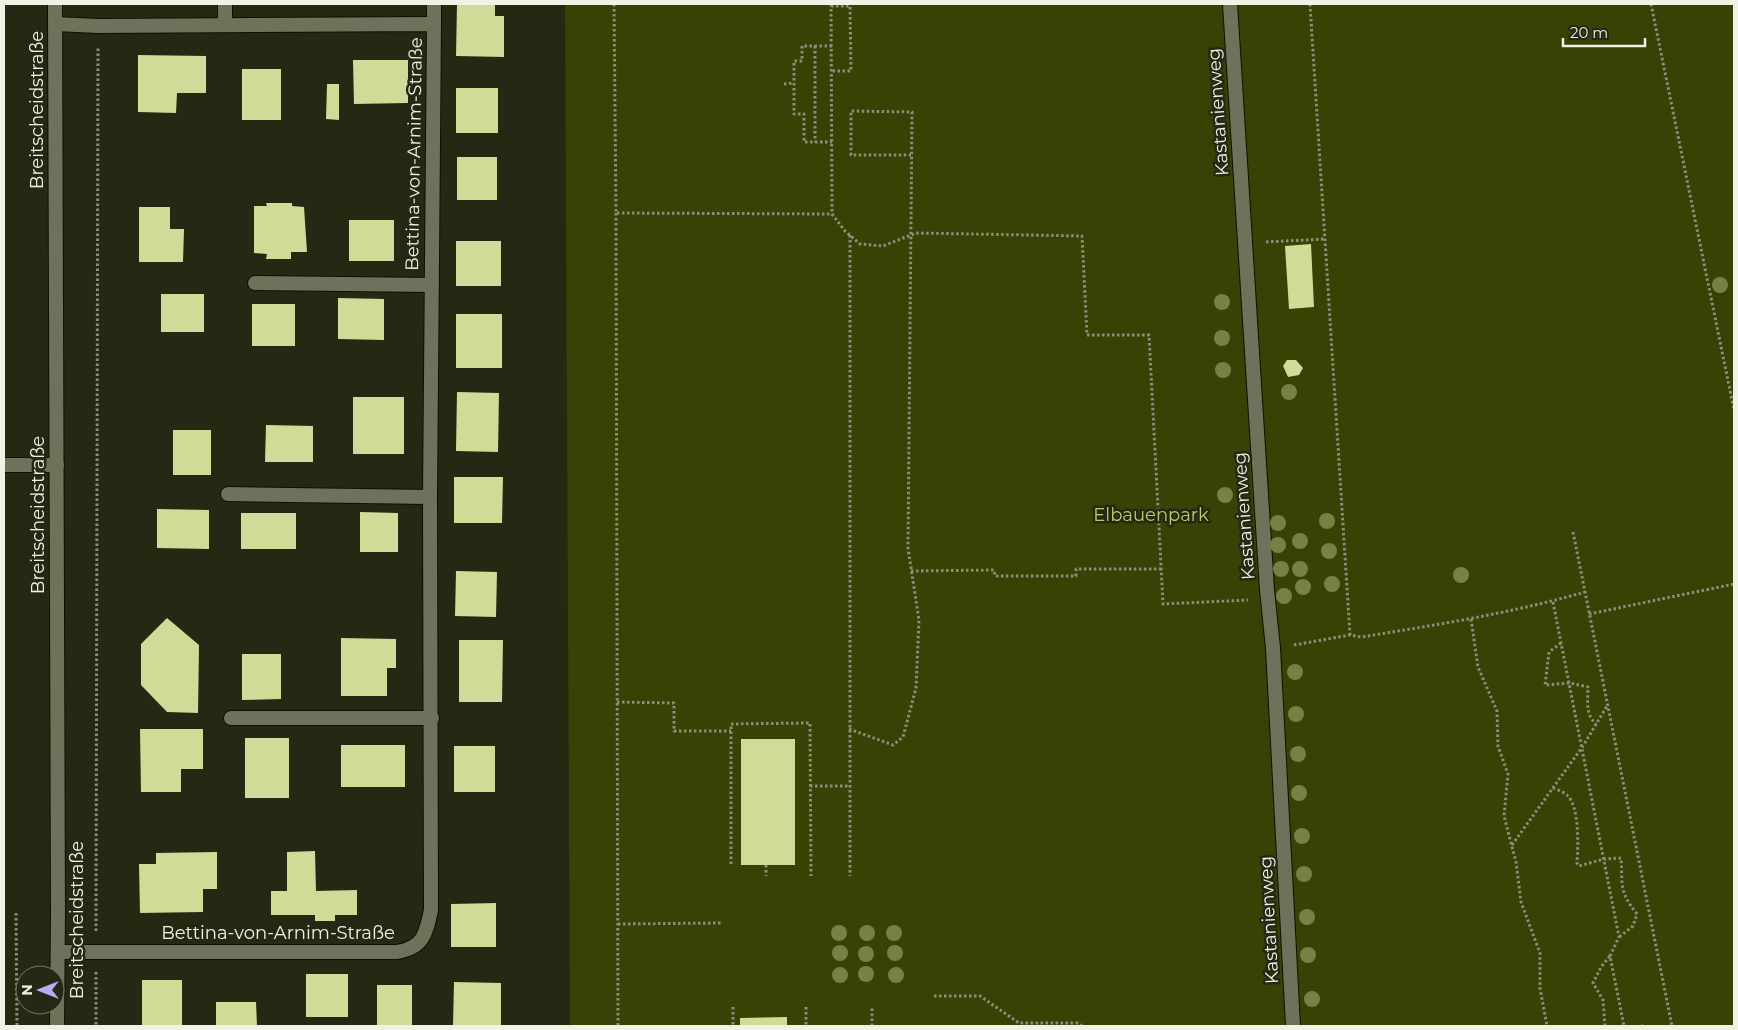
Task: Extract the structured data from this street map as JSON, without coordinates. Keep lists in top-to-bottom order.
{
  "streets": {
    "street": ["Breitscheidstraße", "Kastanienweg", "Bettina-von-Arnim-Straße"]
  },
  "crossings": [
    ["Breitscheidstraße", "Bettina-von-Arnim-Straße"]
  ],
  "parks": ["Elbauenpark"],
  "scale_bar": "20 m",
  "north": "left"
}
